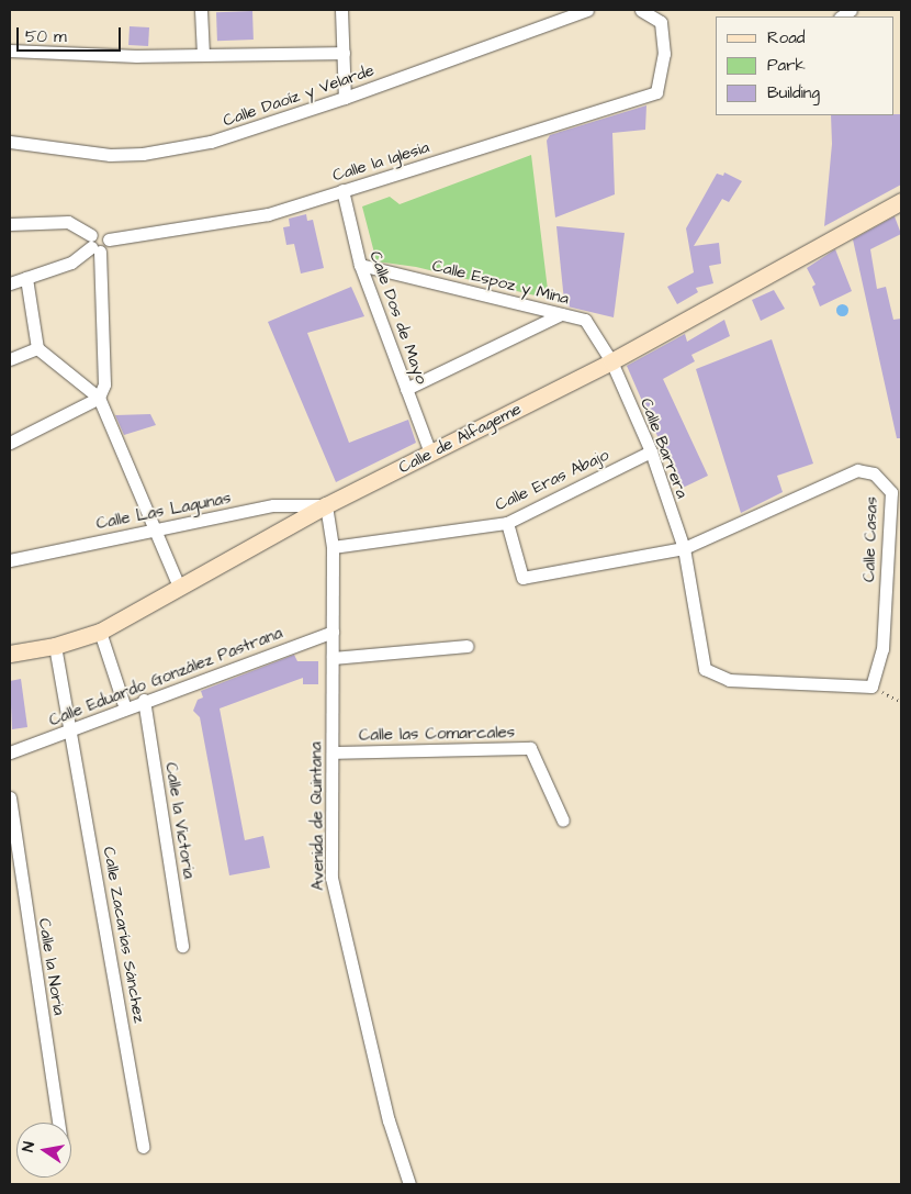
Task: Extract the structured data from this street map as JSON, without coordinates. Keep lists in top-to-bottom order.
{
  "streets": {
    "street": [
      "Calle Daoíz y Velarde",
      "Calle la Iglesia",
      "Calle Espoz y Mina",
      "Calle Dos de Mayo",
      "Calle de Alfageme",
      "Calle Barrera",
      "Calle Eras Abajo",
      "Calle Las Lagunas",
      "Calle Casas",
      "Calle Eduardo González Pastrana",
      "Calle las Comarcales",
      "Avenida de Quintana",
      "Calle la Victoria",
      "Calle Zacarías Sánchez",
      "Calle la Noria"
    ]
  },
  "crossings": [
    ["Calle la Iglesia", "Calle Dos de Mayo"],
    ["Calle Espoz y Mina", "Calle Dos de Mayo"],
    ["Calle Espoz y Mina", "Calle de Alfageme"],
    ["Calle Espoz y Mina", "Calle Barrera"],
    ["Calle Dos de Mayo", "Calle de Alfageme"],
    ["Calle de Alfageme", "Calle Barrera"],
    ["Calle de Alfageme", "Calle Las Lagunas"],
    ["Calle de Alfageme", "Avenida de Quintana"],
    ["Calle de Alfageme", "Calle Zacarías Sánchez"],
    ["Calle Barrera", "Calle Eras Abajo"],
    ["Calle Barrera", "Calle Casas"],
    ["Calle Eras Abajo", "Calle Casas"],
    ["Calle Eras Abajo", "Avenida de Quintana"],
    ["Calle Las Lagunas", "Avenida de Quintana"],
    ["Calle Eduardo González Pastrana", "Avenida de Quintana"],
    ["Calle Eduardo González Pastrana", "Calle la Victoria"],
    ["Calle Eduardo González Pastrana", "Calle Zacarías Sánchez"],
    ["Calle las Comarcales", "Avenida de Quintana"]
  ],
  "legend": ["Road", "Park", "Building"],
  "scale_bar": "50 m",
  "north": "left"
}
